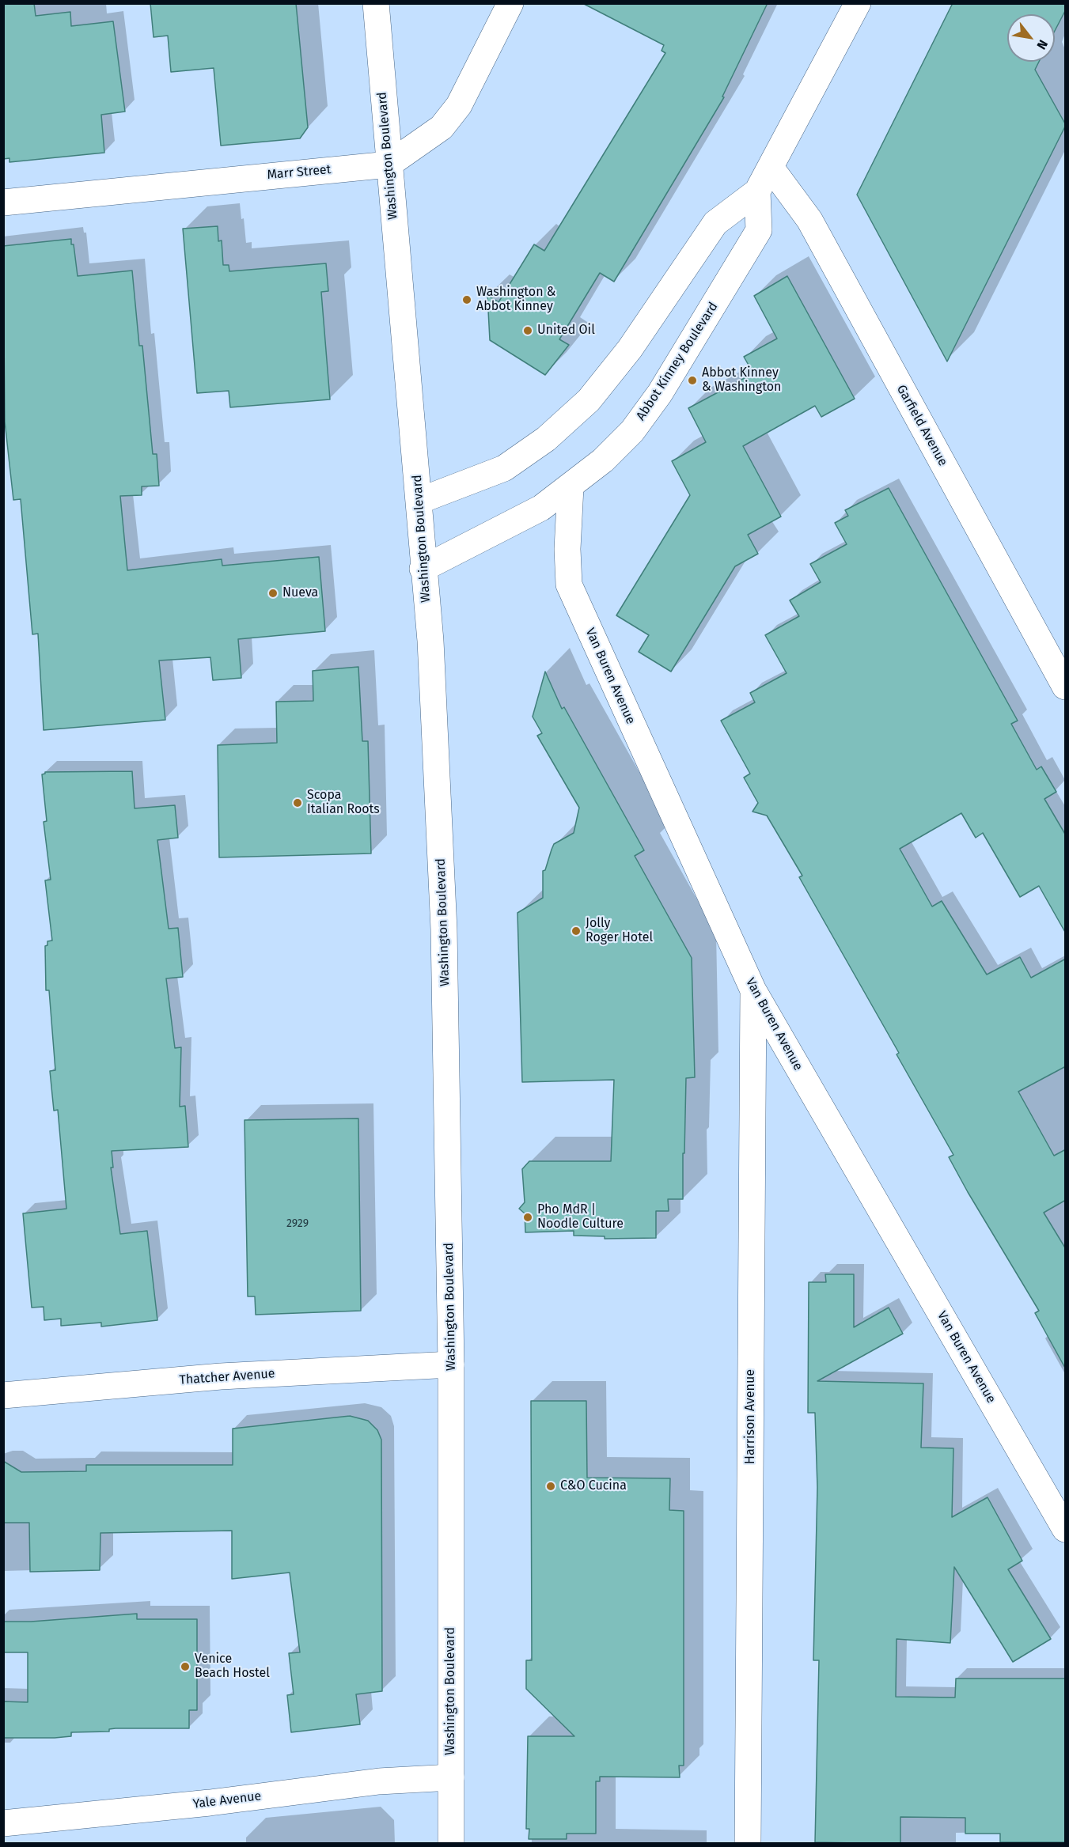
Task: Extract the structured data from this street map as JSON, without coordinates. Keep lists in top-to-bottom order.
{
  "streets": {
    "street": [
      "Washington Boulevard",
      "Marr Street",
      "Abbot Kinney Boulevard",
      "Garfield Avenue",
      "Van Buren Avenue",
      "Thatcher Avenue",
      "Harrison Avenue",
      "Yale Avenue"
    ]
  },
  "crossings": [
    ["Washington Boulevard", "Marr Street"],
    ["Washington Boulevard", "Abbot Kinney Boulevard"],
    ["Washington Boulevard", "Thatcher Avenue"],
    ["Washington Boulevard", "Yale Avenue"],
    ["Abbot Kinney Boulevard", "Van Buren Avenue"],
    ["Van Buren Avenue", "Harrison Avenue"]
  ],
  "places": [
    "Washington & Abbot Kinney",
    "United Oil",
    "Abbot Kinney & Washington",
    "Nueva",
    "Scopa Italian Roots",
    "Jolly Roger Hotel",
    "Pho MdR | Noodle Culture",
    "C&O Cucina",
    "Venice Beach Hostel"
  ],
  "house_numbers": ["2929"],
  "north": "bottom right"
}
